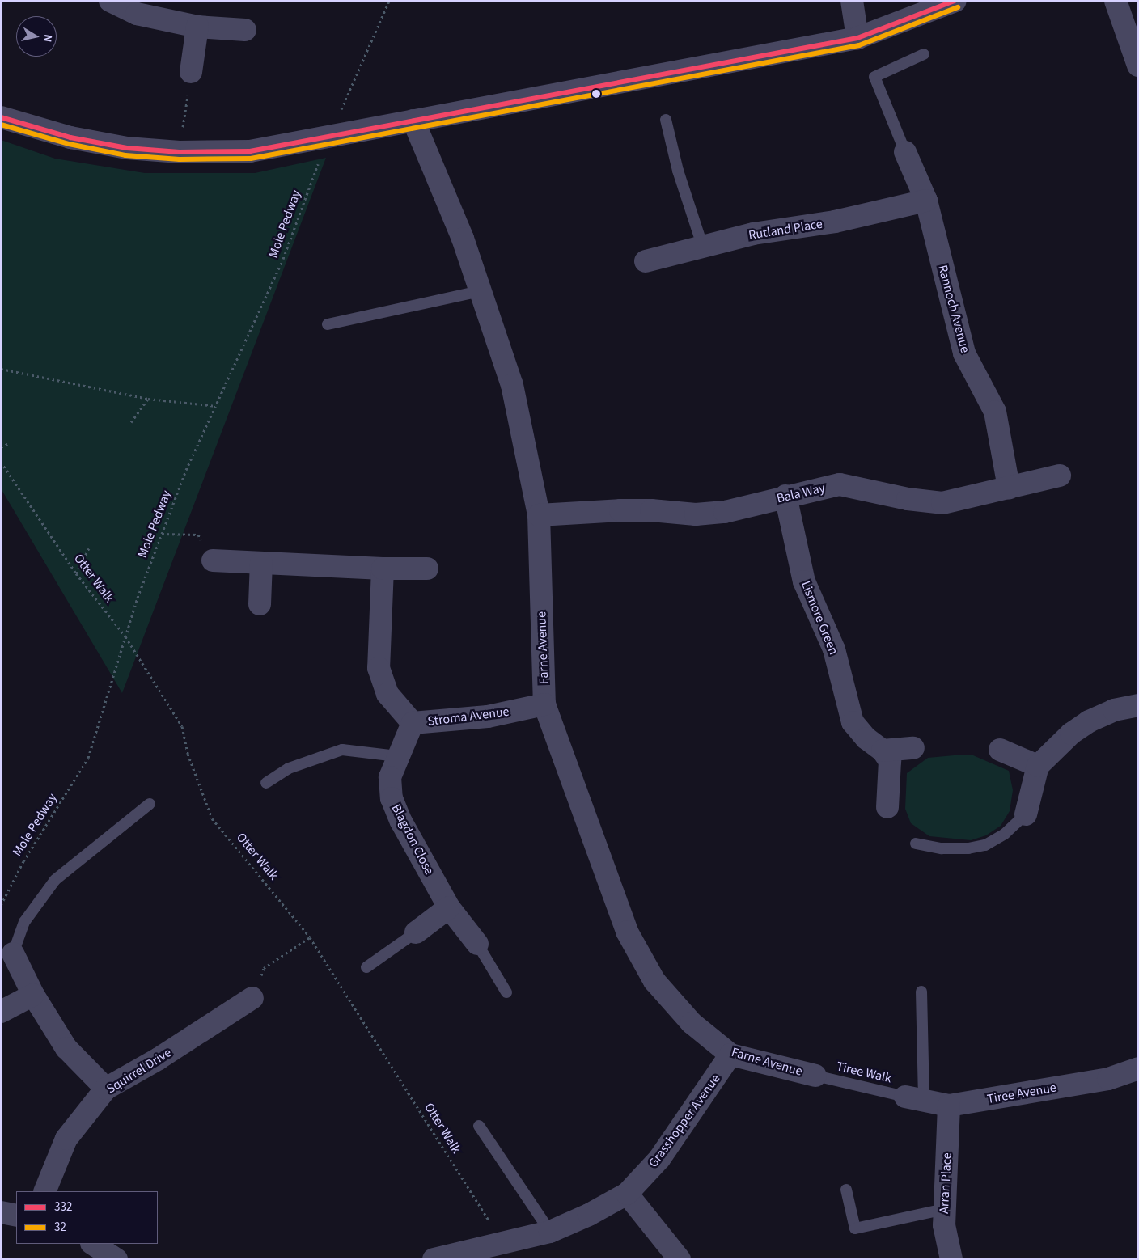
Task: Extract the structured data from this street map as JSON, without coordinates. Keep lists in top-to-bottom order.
{
  "streets": {
    "street": [
      "Rutland Place",
      "Rannoch Avenue",
      "Bala Way",
      "Lismore Green",
      "Farne Avenue",
      "Stroma Avenue",
      "Blagdon Close",
      "Squirrel Drive",
      "Tiree Avenue",
      "Grasshopper Avenue",
      "Arran Place"
    ],
    "lane": ["Tiree Walk"],
    "path": ["Mole Pedway", "Otter Walk"]
  },
  "crossings": [
    ["Mole Pedway", "Otter Walk"],
    ["Rutland Place", "Rannoch Avenue"],
    ["Rannoch Avenue", "Bala Way"],
    ["Bala Way", "Lismore Green"],
    ["Bala Way", "Farne Avenue"],
    ["Otter Walk", "Grasshopper Avenue"],
    ["Farne Avenue", "Stroma Avenue"],
    ["Farne Avenue", "Tiree Walk"],
    ["Farne Avenue", "Grasshopper Avenue"],
    ["Stroma Avenue", "Blagdon Close"],
    ["Tiree Walk", "Tiree Avenue"],
    ["Tiree Avenue", "Arran Place"]
  ],
  "lines": ["transit line 332", "transit line 32"],
  "legend": ["332", "32"],
  "north": "right"
}
